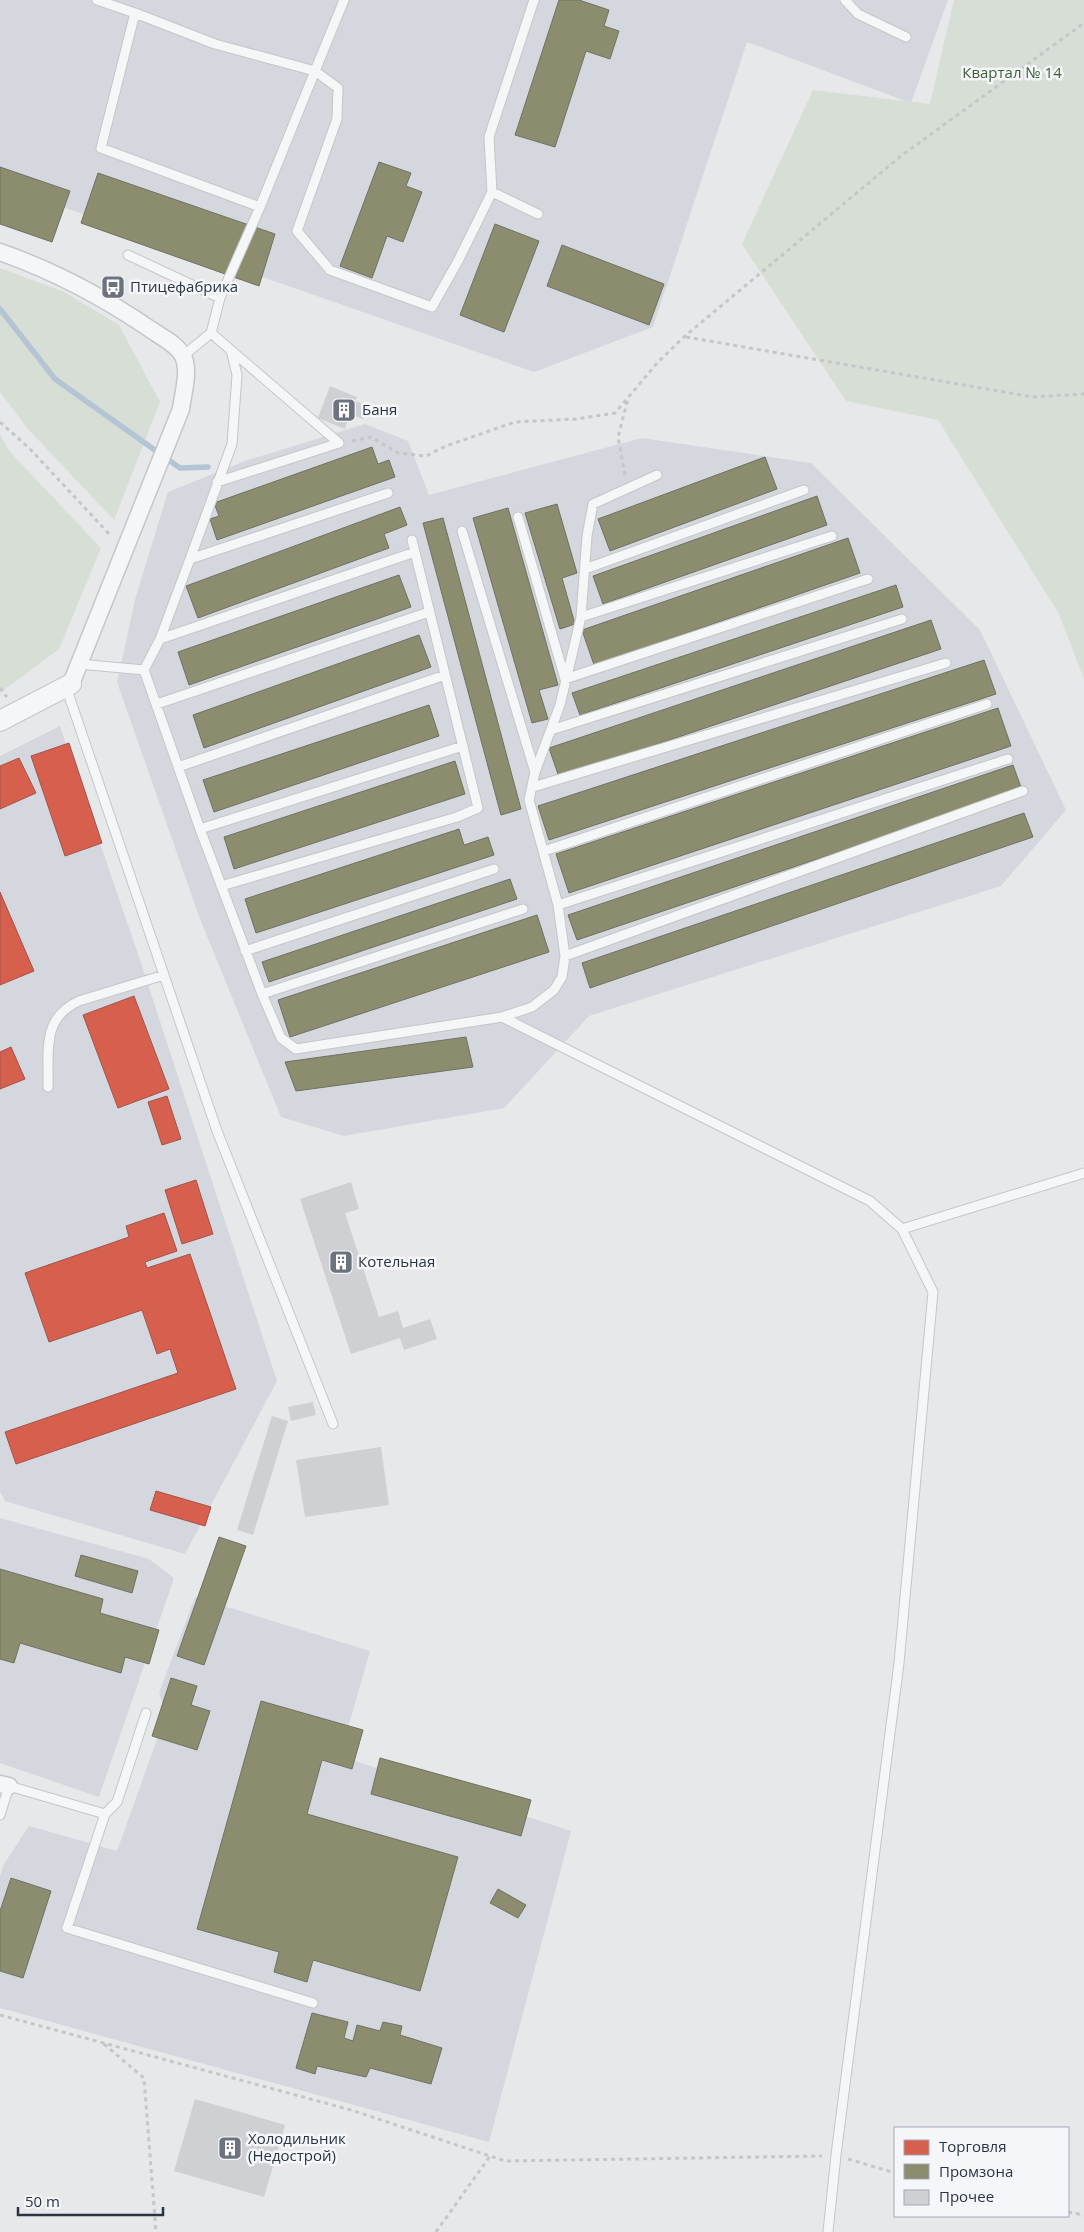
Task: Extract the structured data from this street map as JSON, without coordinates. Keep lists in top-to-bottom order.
{
  "parks": ["Квартал № 14"],
  "places": {
    "bus stop": ["Птицефабрика"],
    "building": ["Баня", "Котельная", "Холодильник (Недострой)"]
  },
  "legend": ["Торговля", "Промзона", "Прочее"],
  "scale_bar": "50 m"
}
